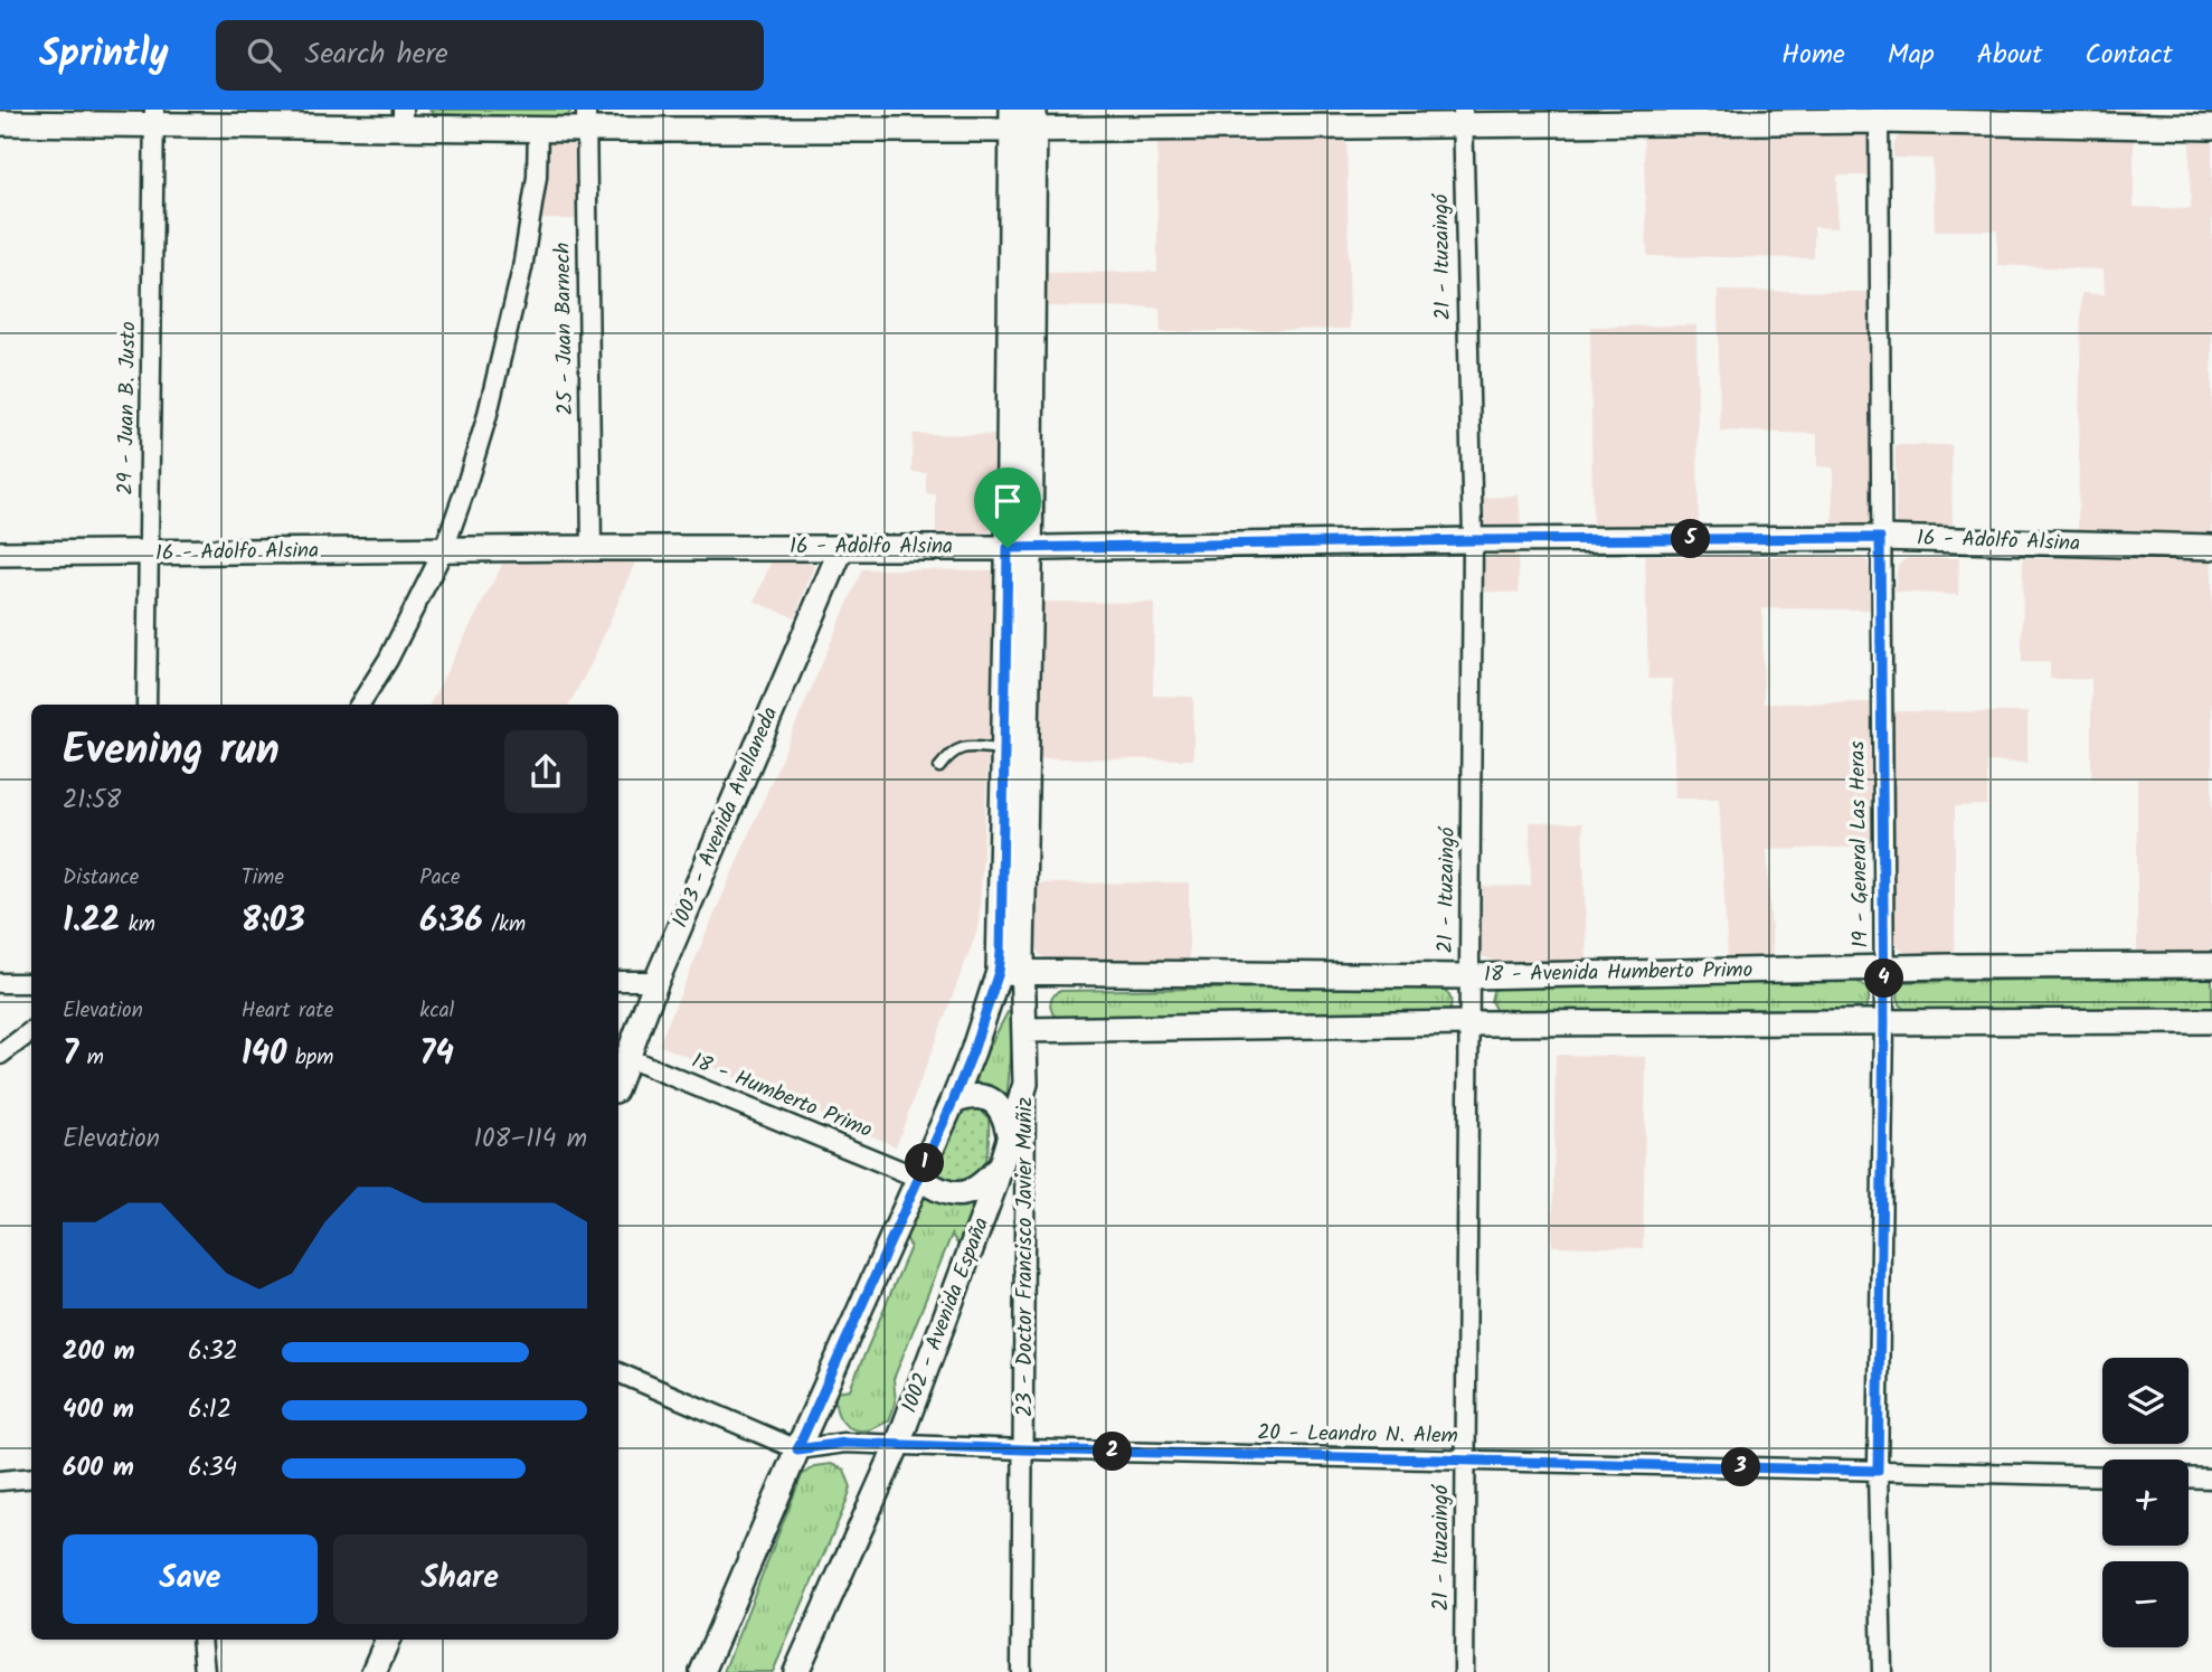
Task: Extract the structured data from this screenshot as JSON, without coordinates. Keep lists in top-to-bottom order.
{
  "streets": {
    "street": [
      "21 - Ituzaingó",
      "25 - Juan Barnech",
      "29 - Juan B. Justo",
      "16 - Adolfo Alsina",
      "1003 - Avenida Avellaneda",
      "19 - General Las Heras",
      "18 - Avenida Humberto Primo",
      "18 - Humberto Primo",
      "23 - Doctor Francisco Javier Muñiz",
      "1002 - Avenida España",
      "20 - Leandro N. Alem"
    ]
  },
  "crossings": [
    ["21 - Ituzaingó", "16 - Adolfo Alsina"],
    ["21 - Ituzaingó", "18 - Avenida Humberto Primo"],
    ["21 - Ituzaingó", "20 - Leandro N. Alem"],
    ["25 - Juan Barnech", "16 - Adolfo Alsina"],
    ["29 - Juan B. Justo", "16 - Adolfo Alsina"],
    ["16 - Adolfo Alsina", "1003 - Avenida Avellaneda"],
    ["16 - Adolfo Alsina", "19 - General Las Heras"],
    ["16 - Adolfo Alsina", "23 - Doctor Francisco Javier Muñiz"],
    ["1003 - Avenida Avellaneda", "18 - Humberto Primo"],
    ["19 - General Las Heras", "18 - Avenida Humberto Primo"],
    ["19 - General Las Heras", "20 - Leandro N. Alem"],
    ["18 - Avenida Humberto Primo", "23 - Doctor Francisco Javier Muñiz"],
    ["18 - Humberto Primo", "1002 - Avenida España"],
    ["23 - Doctor Francisco Javier Muñiz", "1002 - Avenida España"],
    ["23 - Doctor Francisco Javier Muñiz", "20 - Leandro N. Alem"],
    ["1002 - Avenida España", "20 - Leandro N. Alem"]
  ],
  "page": {
    "header": "Sprintly",
    "search": "Search here",
    "nav": [
      "Home",
      "Map",
      "About",
      "Contact"
    ],
    "pins": [
      "5",
      "4",
      "1",
      "2",
      "3"
    ],
    "heading": ["Evening run", "21:58"],
    "stats": [
      ["Distance", "1.22 km"],
      ["Time", "8:03"],
      ["Pace", "6:36 /km"],
      ["Elevation", "7 m"],
      ["Heart rate", "140 bpm"],
      ["kcal", "74"]
    ],
    "chart": ["Elevation", "108–114 m"],
    "list": [
      {
        "name": "200 m",
        "note": "6:32"
      },
      {
        "name": "400 m",
        "note": "6:12"
      },
      {
        "name": "600 m",
        "note": "6:34"
      }
    ],
    "map_buttons": ["+", "−"],
    "buttons": ["Save", "Share"]
  }
}
